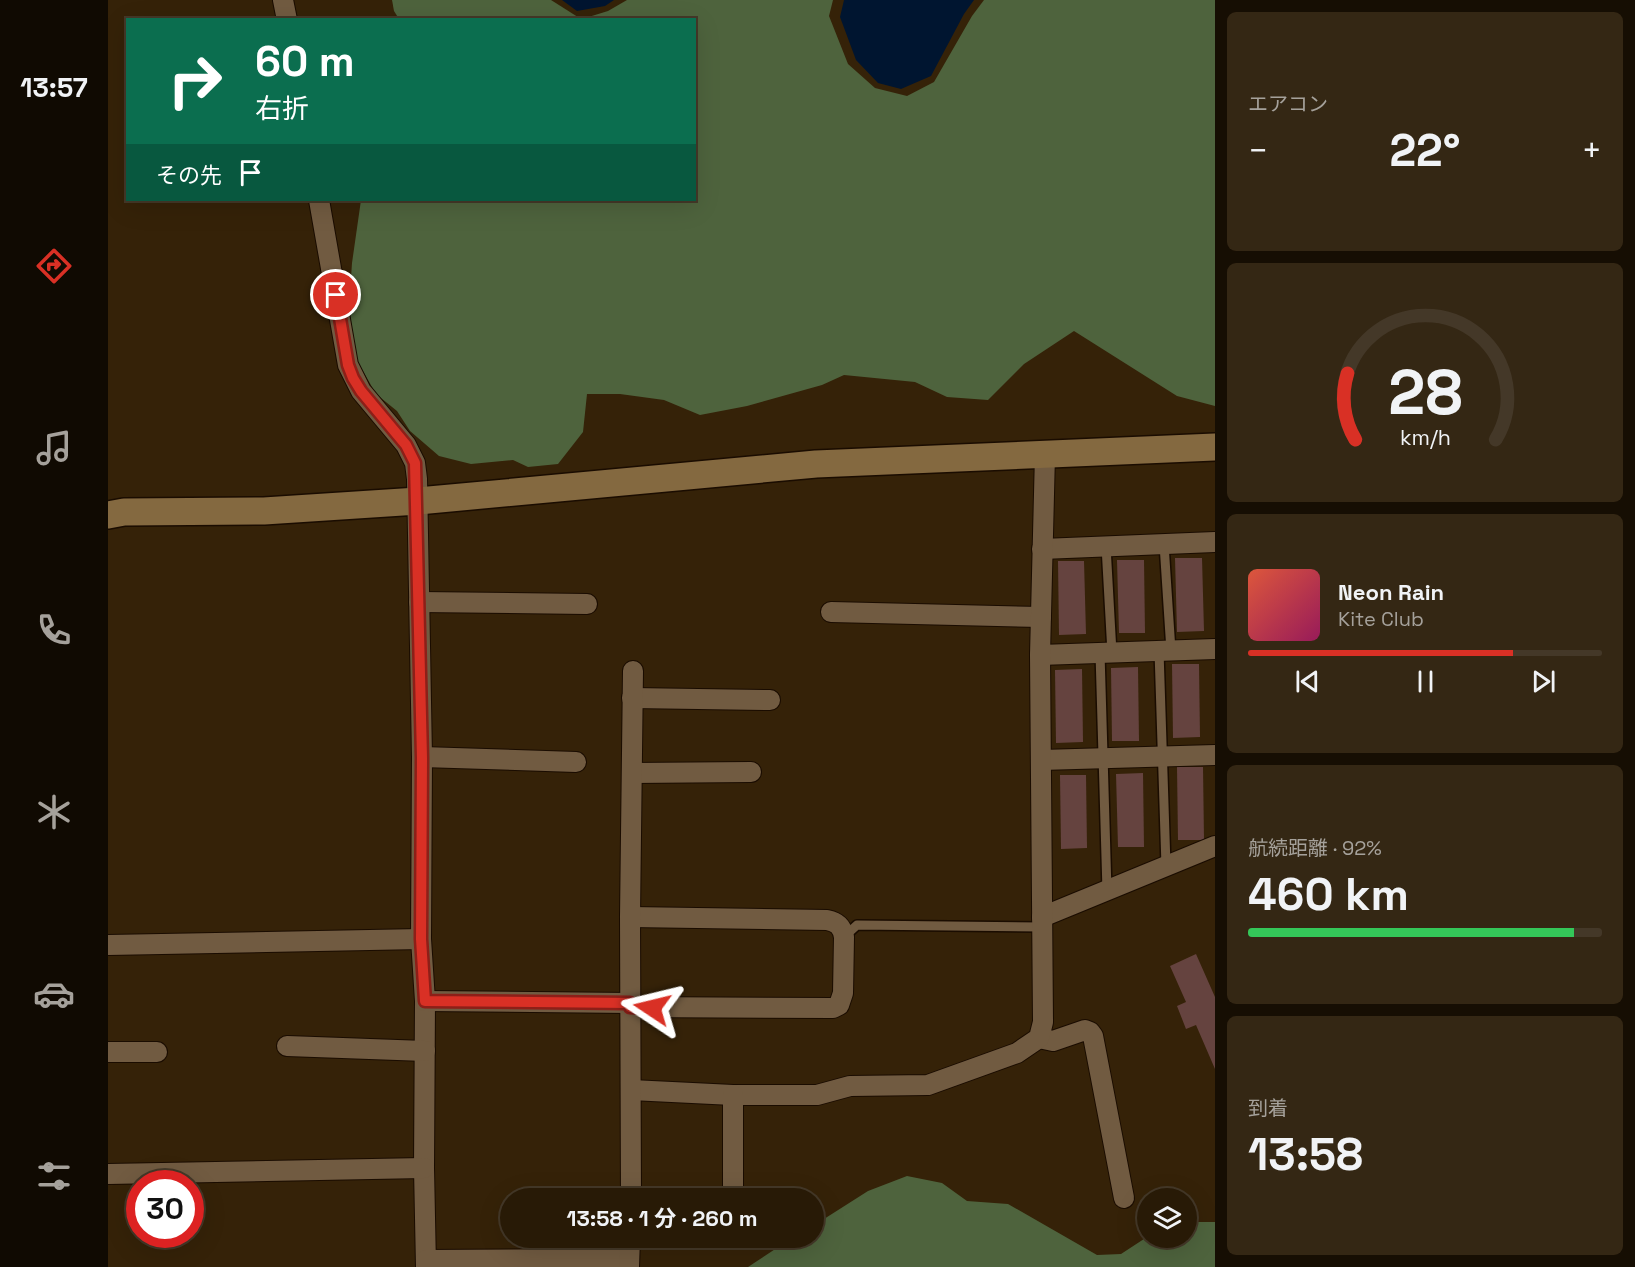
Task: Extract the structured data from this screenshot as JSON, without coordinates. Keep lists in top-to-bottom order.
{
  "page": {
    "tabs": "13:57",
    "tile": [
      "エアコン",
      ["航続距離 · 92%", "460 km"],
      ["到着", "13:58"]
    ],
    "turn": ["60 m", "右折"],
    "heat": ["−", "22°", "+"],
    "then": "その先",
    "song": ["Neon Rain", "Kite Club"],
    "limit": "30",
    "trip": "13:58 · 1 分 · 260 m",
    "gauge": ["28", "km/h"]
  }
}
